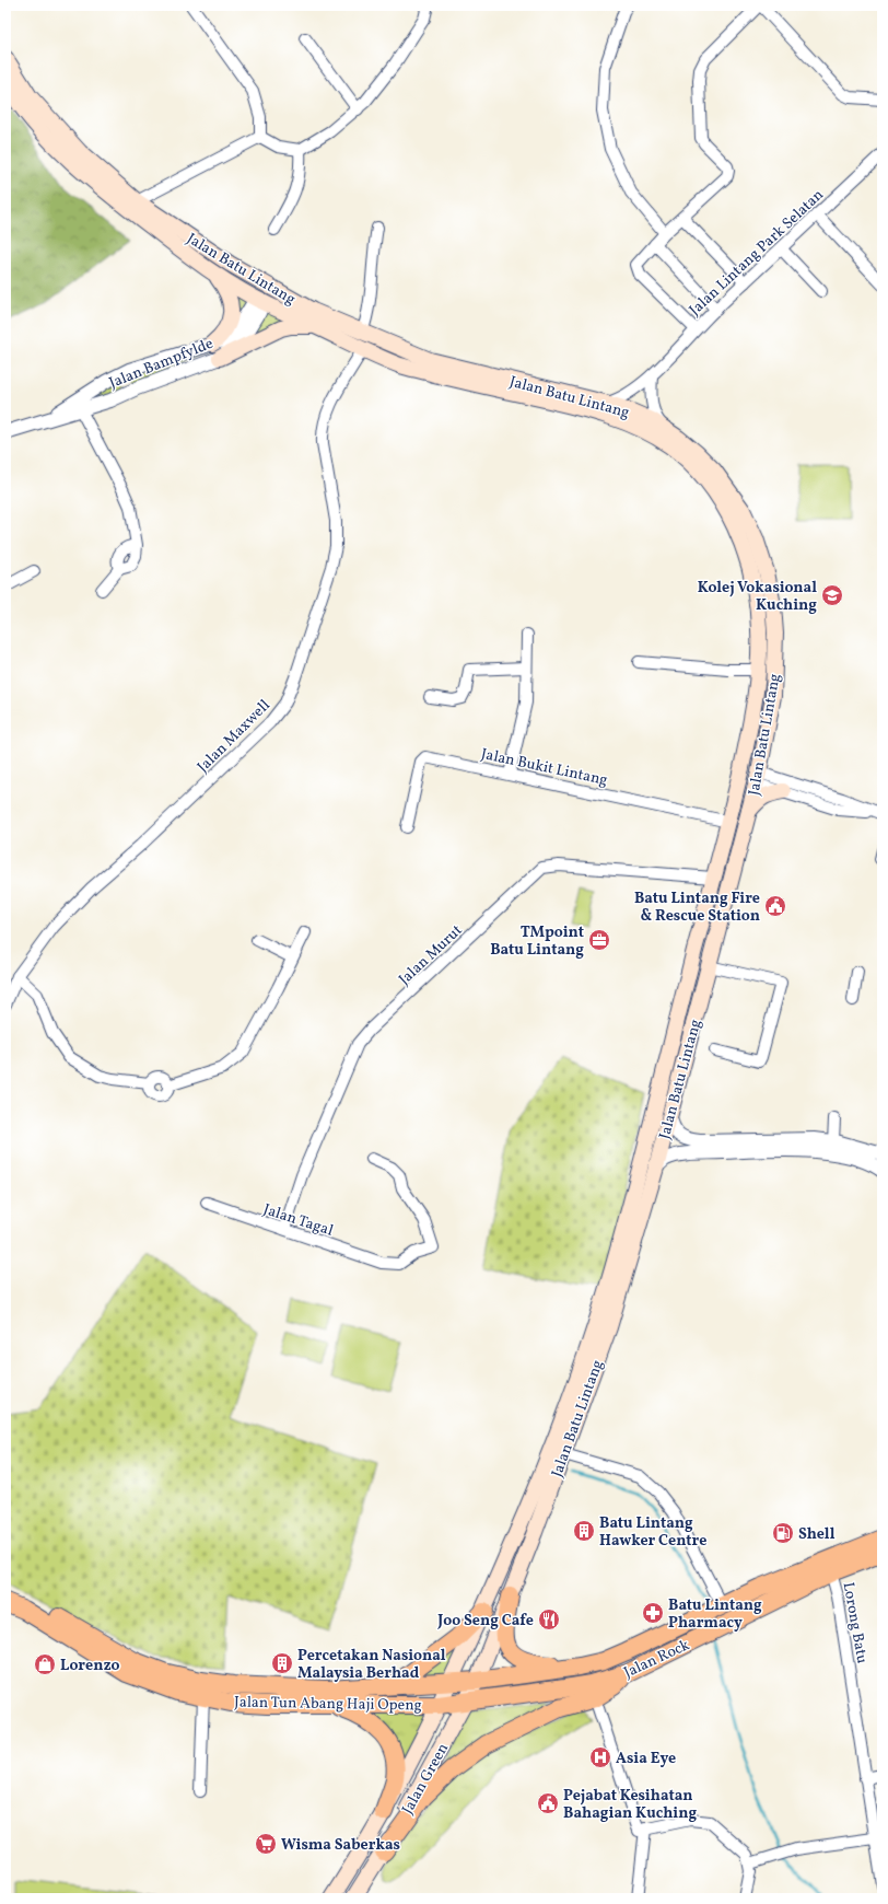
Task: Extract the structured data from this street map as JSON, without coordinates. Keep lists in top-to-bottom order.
{
  "streets": {
    "main road": [
      "Jalan Batu Lintang",
      "Jalan Rock",
      "Jalan Tun Abang Haji Openg",
      "Jalan Green"
    ],
    "street": [
      "Jalan Lintang Park Selatan",
      "Jalan Bampfylde",
      "Jalan Maxwell",
      "Jalan Bukit Lintang",
      "Jalan Murut",
      "Jalan Tagal",
      "Lorong Batu"
    ]
  },
  "crossings": [
    ["Jalan Lintang Park Selatan", "Jalan Batu Lintang"],
    ["Jalan Batu Lintang", "Jalan Bampfylde"],
    ["Jalan Batu Lintang", "Jalan Maxwell"],
    ["Jalan Batu Lintang", "Jalan Bukit Lintang"],
    ["Jalan Batu Lintang", "Jalan Murut"],
    ["Jalan Batu Lintang", "Jalan Rock"],
    ["Jalan Batu Lintang", "Jalan Tun Abang Haji Openg"],
    ["Jalan Batu Lintang", "Jalan Green"],
    ["Jalan Murut", "Jalan Tagal"],
    ["Lorong Batu", "Jalan Rock"],
    ["Jalan Rock", "Jalan Tun Abang Haji Openg"],
    ["Jalan Rock", "Jalan Green"],
    ["Jalan Tun Abang Haji Openg", "Jalan Green"]
  ],
  "places": {
    "school or university": ["Kolej Vokasional Kuching"],
    "public building": ["Batu Lintang Fire & Rescue Station", "Pejabat Kesihatan Bahagian Kuching"],
    "office": ["TMpoint Batu Lintang"],
    "building": ["Batu Lintang Hawker Centre", "Percetakan Nasional Malaysia Berhad"],
    "fuel station": ["Shell"],
    "pharmacy": ["Batu Lintang Pharmacy"],
    "restaurant": ["Joo Seng Cafe"],
    "shop": ["Lorenzo"],
    "hospital": ["Asia Eye"],
    "supermarket": ["Wisma Saberkas"]
  }
}
